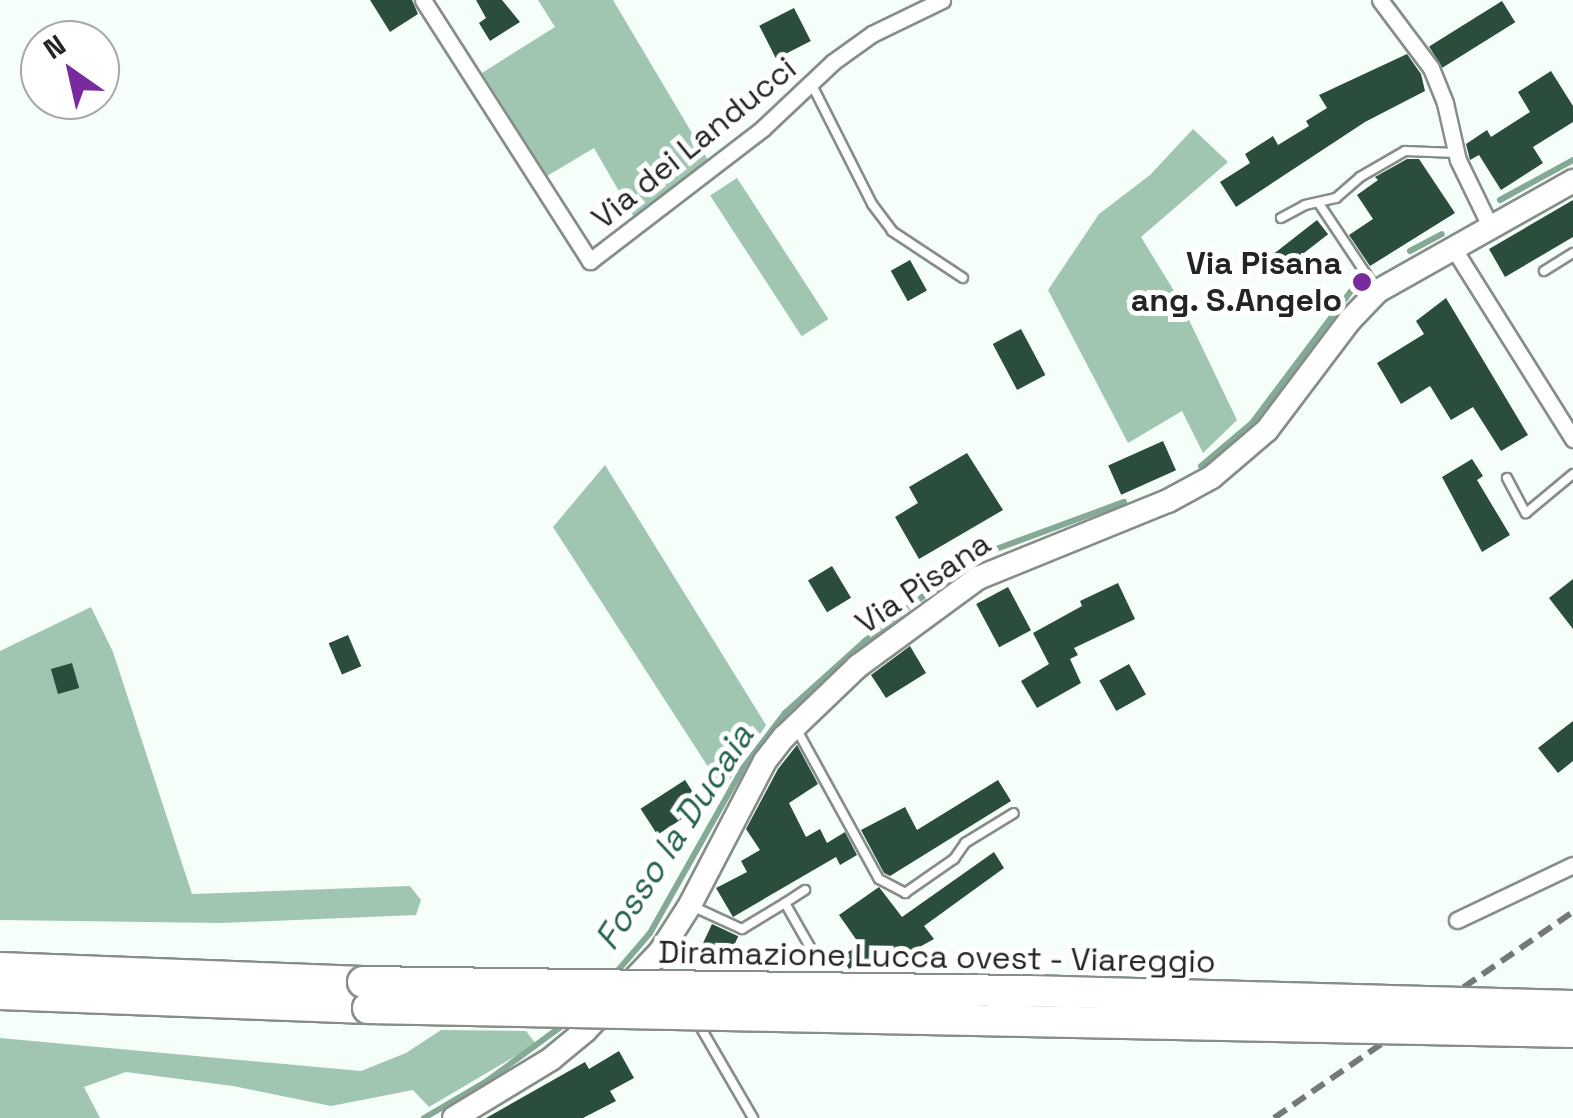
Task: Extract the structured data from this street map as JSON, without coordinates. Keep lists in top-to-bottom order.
{
  "streets": {
    "highway": ["Diramazione Lucca ovest - Viareggio"],
    "main road": ["Via Pisana"],
    "street": ["Via dei Landucci"]
  },
  "water": ["Fosso la Ducaia"],
  "places": ["Via Pisana ang. S.Angelo"],
  "north": "top left"
}
